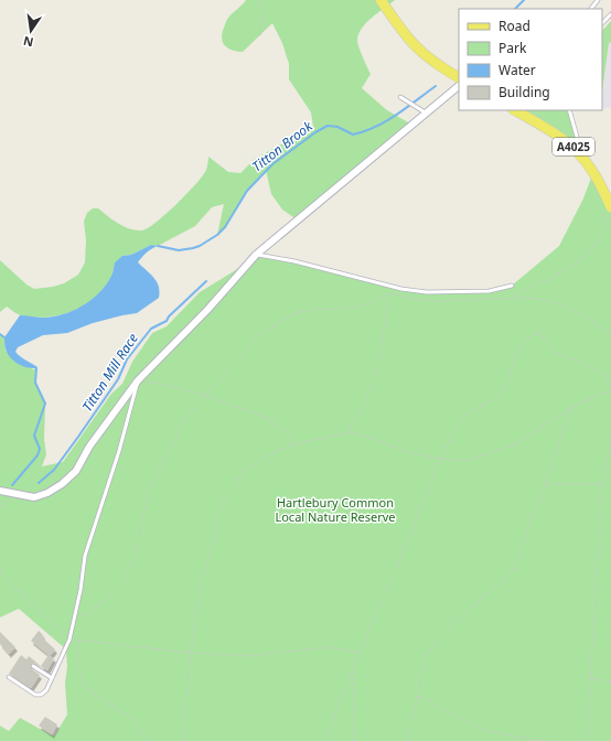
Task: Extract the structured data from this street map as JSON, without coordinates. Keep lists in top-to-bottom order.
{
  "streets": {
    "main road": ["A4025"]
  },
  "water": ["Titton Brook", "Titton Mill Race"],
  "parks": ["Hartlebury Common Local Nature Reserve"],
  "legend": [
    "Road",
    "Park",
    "Water",
    "Building"
  ],
  "north": "bottom"
}
